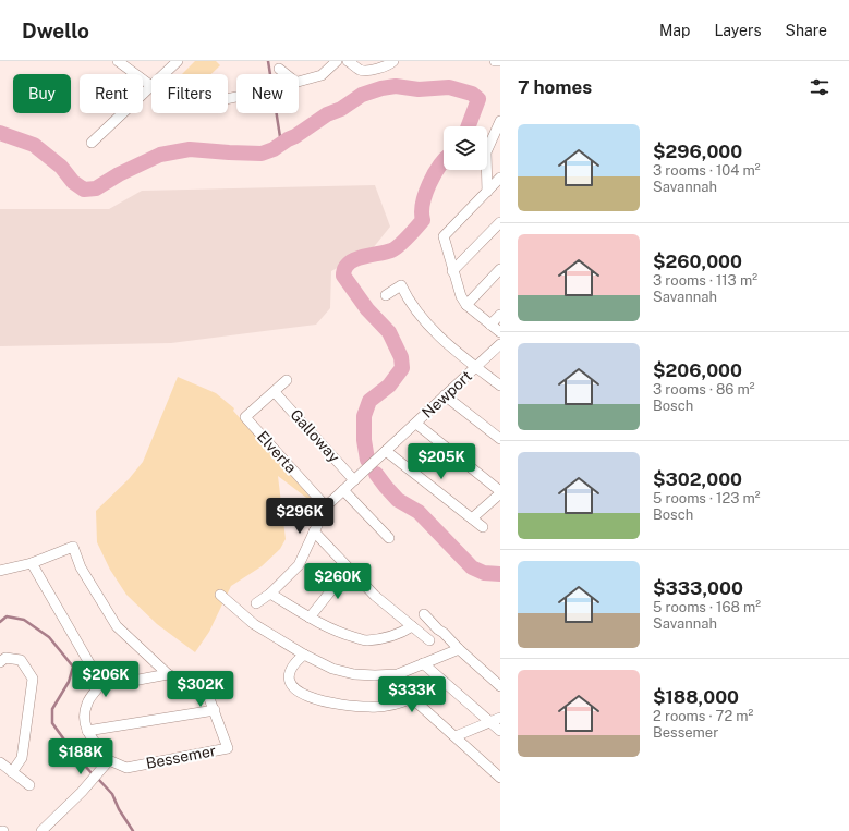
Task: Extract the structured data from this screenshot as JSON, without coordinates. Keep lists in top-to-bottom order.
{
  "streets": {
    "street": [
      "Newport",
      "Galloway",
      "Elverta",
      "Bessemer"
    ]
  },
  "crossings": [
    ["Newport", "Galloway"],
    ["Newport", "Elverta"],
    ["Galloway", "Elverta"]
  ],
  "page": {
    "header": "Dwello",
    "nav": ["Map", "Layers", "Share"],
    "heading": "7 homes",
    "chip": [
      "Buy",
      "Rent",
      "Filters",
      "New"
    ],
    "list": [
      {
        "name": "$296,000",
        "note": "3 rooms · 104 m² · Savannah"
      },
      {
        "name": "$260,000",
        "note": "3 rooms · 113 m² · Savannah"
      },
      {
        "name": "$206,000",
        "note": "3 rooms · 86 m² · Bosch"
      },
      {
        "name": "$302,000",
        "note": "5 rooms · 123 m² · Bosch"
      },
      {
        "name": "$333,000",
        "note": "5 rooms · 168 m² · Savannah"
      },
      {
        "name": "$188,000",
        "note": "2 rooms · 72 m² · Bessemer"
      }
    ],
    "price": [
      "$205K",
      "$296K",
      "$260K",
      "$206K",
      "$302K",
      "$333K",
      "$188K"
    ]
  }
}
